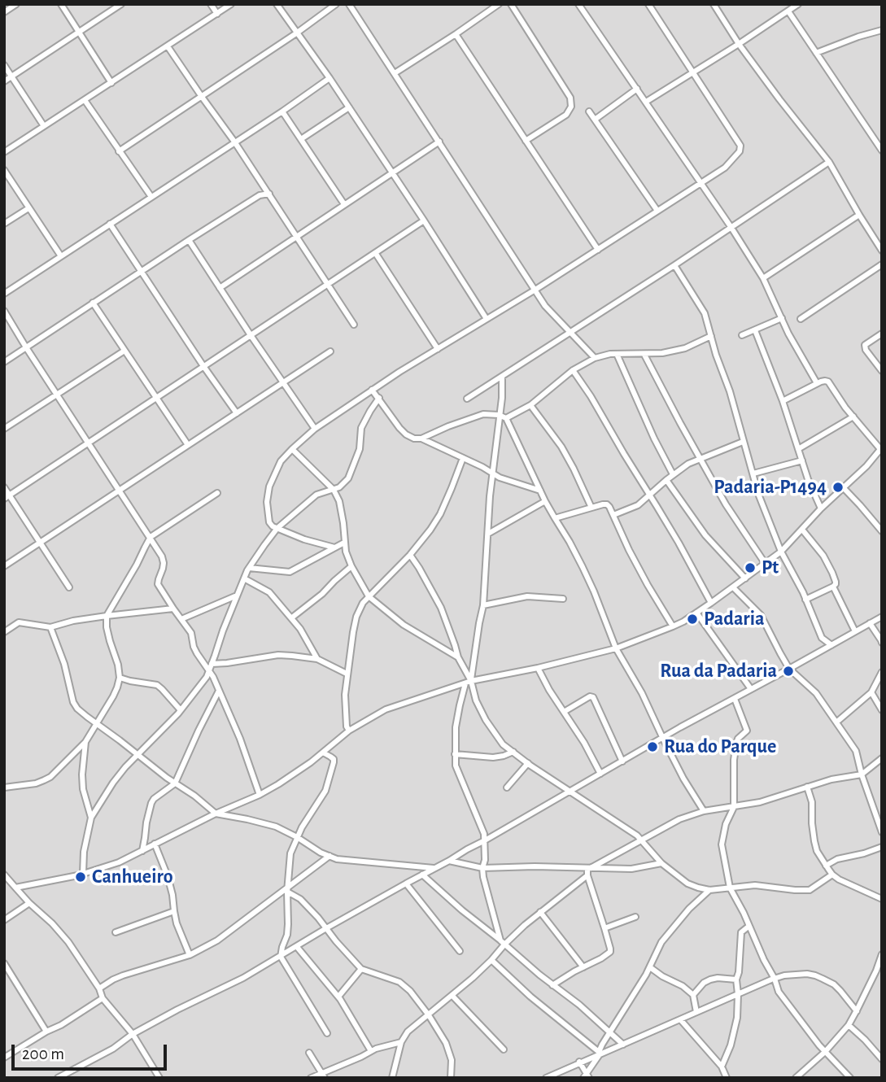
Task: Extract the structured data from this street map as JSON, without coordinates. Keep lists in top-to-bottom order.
{
  "places": [
    "Padaria-P1494",
    "Pt",
    "Padaria",
    "Rua da Padaria",
    "Rua do Parque",
    "Canhueiro"
  ],
  "scale_bar": "200 m"
}
